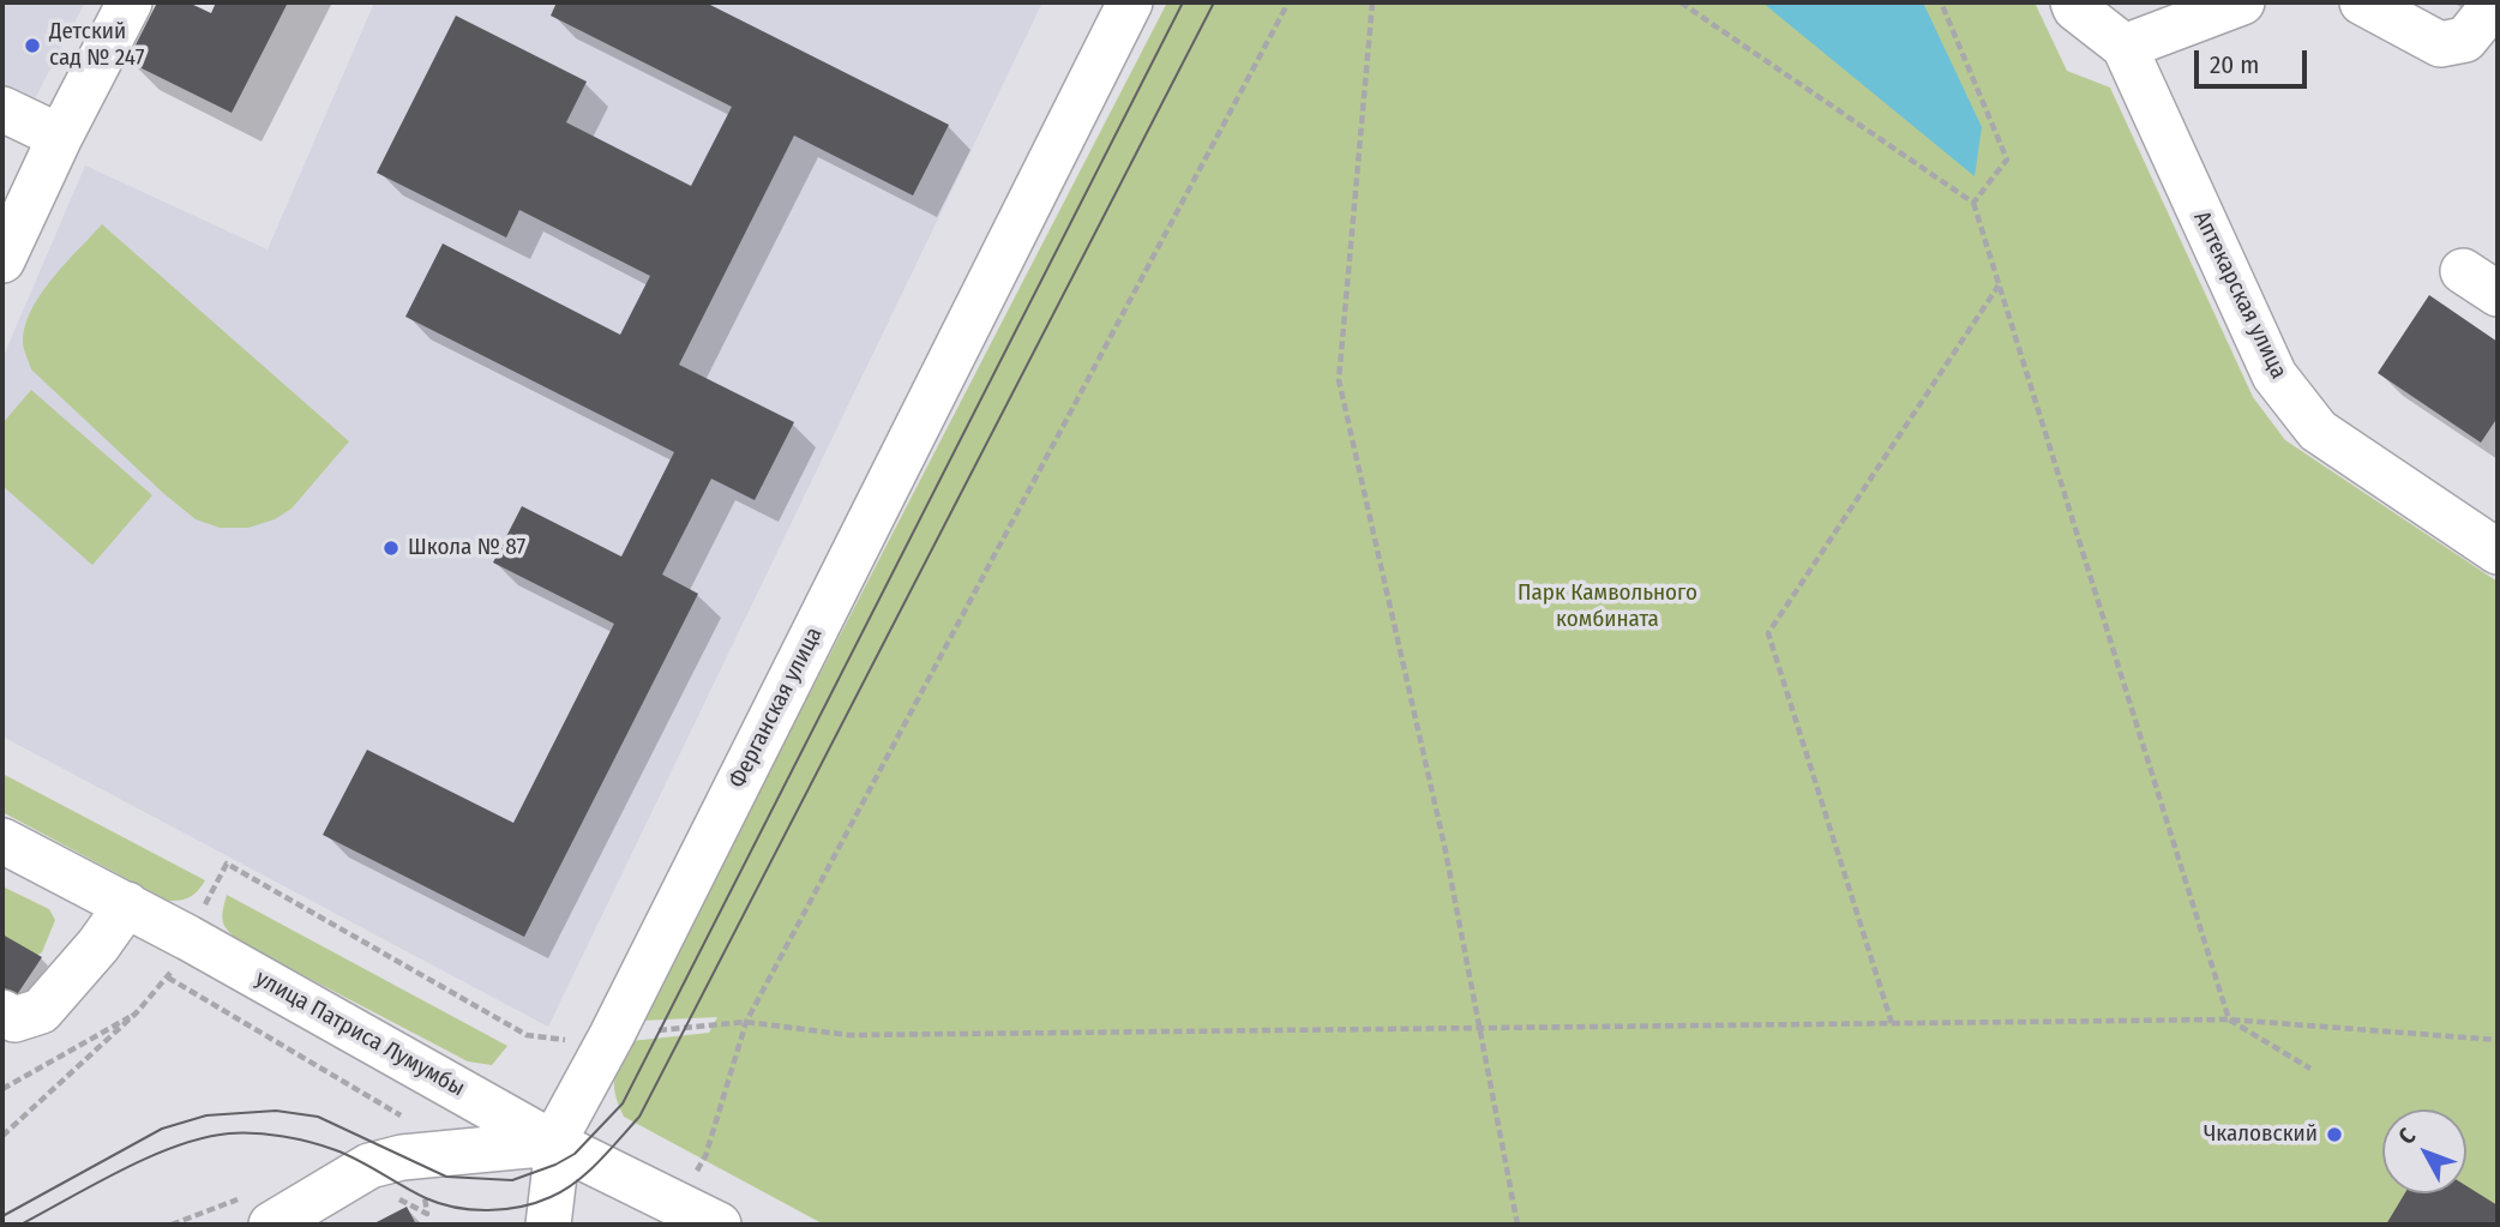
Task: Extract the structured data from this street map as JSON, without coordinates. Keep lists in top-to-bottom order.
{
  "streets": {
    "street": ["Аптекарская улица", "Ферганская улица", "улица Патриса Лумумбы"]
  },
  "crossings": [
    ["Ферганская улица", "улица Патриса Лумумбы"]
  ],
  "parks": ["Парк Камвольного комбината"],
  "places": ["Детский сад № 247", "Школа № 87", "Чкаловский"],
  "scale_bar": "20 m",
  "north": "top left"
}
